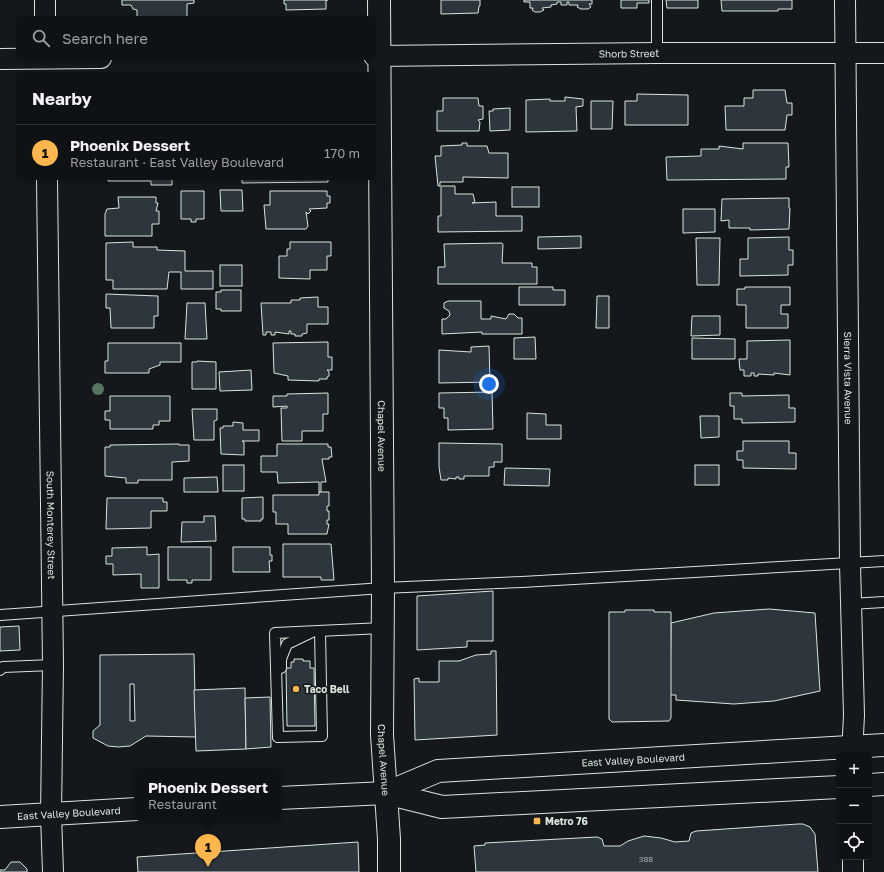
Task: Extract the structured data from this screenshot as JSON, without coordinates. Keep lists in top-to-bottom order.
{
  "streets": {
    "main road": ["Chapel Avenue", "East Valley Boulevard"],
    "street": ["Shorb Street", "Sierra Vista Avenue", "South Monterey Street"]
  },
  "crossings": [
    ["Shorb Street", "Sierra Vista Avenue"],
    ["Shorb Street", "Chapel Avenue"],
    ["Sierra Vista Avenue", "East Valley Boulevard"],
    ["Chapel Avenue", "East Valley Boulevard"],
    ["South Monterey Street", "East Valley Boulevard"]
  ],
  "places": {
    "other": ["Taco Bell"],
    "transit": ["Metro 76"]
  },
  "house_numbers": ["388"],
  "page": {
    "search": "Search here",
    "heading": "Nearby",
    "list": [
      {
        "mark": "1",
        "name": "Phoenix Dessert",
        "note": "Restaurant · East Valley Boulevard",
        "value": "170 m"
      }
    ],
    "map_buttons": ["+", "−"],
    "popup": ["Phoenix Dessert", "Restaurant"],
    "pins": "1"
  }
}
